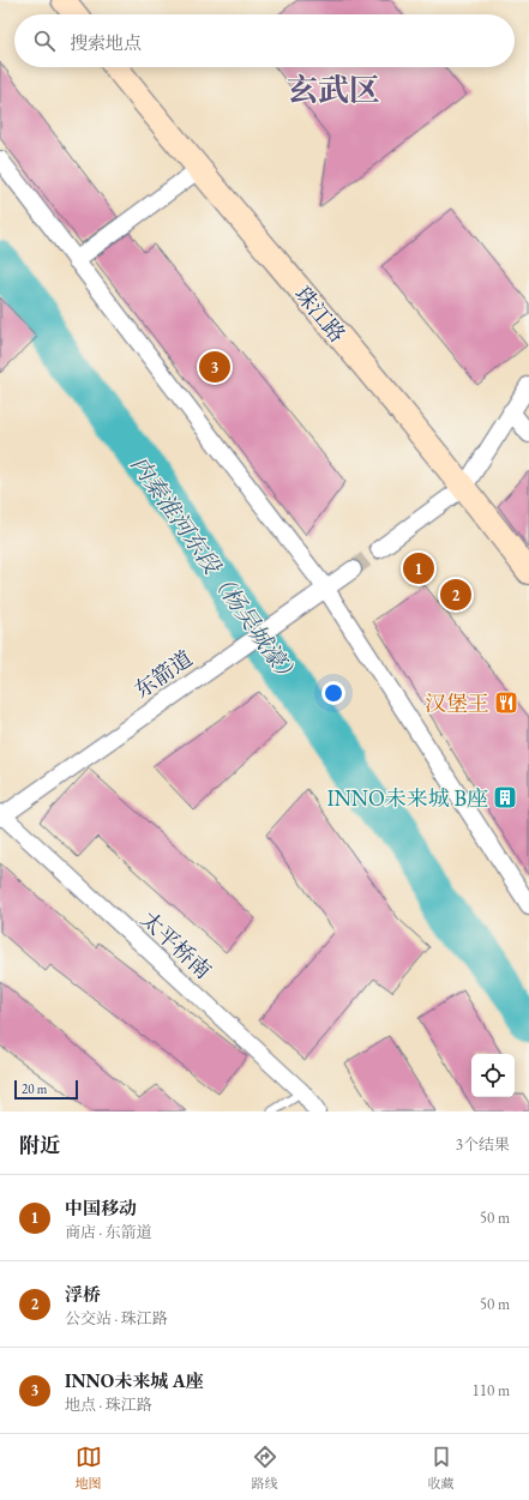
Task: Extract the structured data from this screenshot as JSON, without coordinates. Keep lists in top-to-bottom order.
{
  "streets": {
    "main road": ["珠江路"],
    "street": ["东箭道", "太平桥南"]
  },
  "crossings": [
    ["东箭道", "太平桥南"]
  ],
  "districts": ["玄武区"],
  "water": ["内秦淮河东段（杨吴城濠）"],
  "places": {
    "restaurant": ["汉堡王"],
    "building": ["INNO未来城 B座"]
  },
  "scale_bar": "20 m",
  "page": {
    "search": "搜索地点",
    "pins": ["3", "1", "2"],
    "scale": "20 m",
    "heading": ["附近", "3个结果"],
    "list": [
      {
        "mark": "1",
        "name": "中国移动",
        "note": "商店 · 东箭道",
        "value": "50 m"
      },
      {
        "mark": "2",
        "name": "浮桥",
        "note": "公交站 · 珠江路",
        "value": "50 m"
      },
      {
        "mark": "3",
        "name": "INNO未来城 A座",
        "note": "地点 · 珠江路",
        "value": "110 m"
      }
    ],
    "nav": ["地图", "路线", "收藏"]
  }
}
